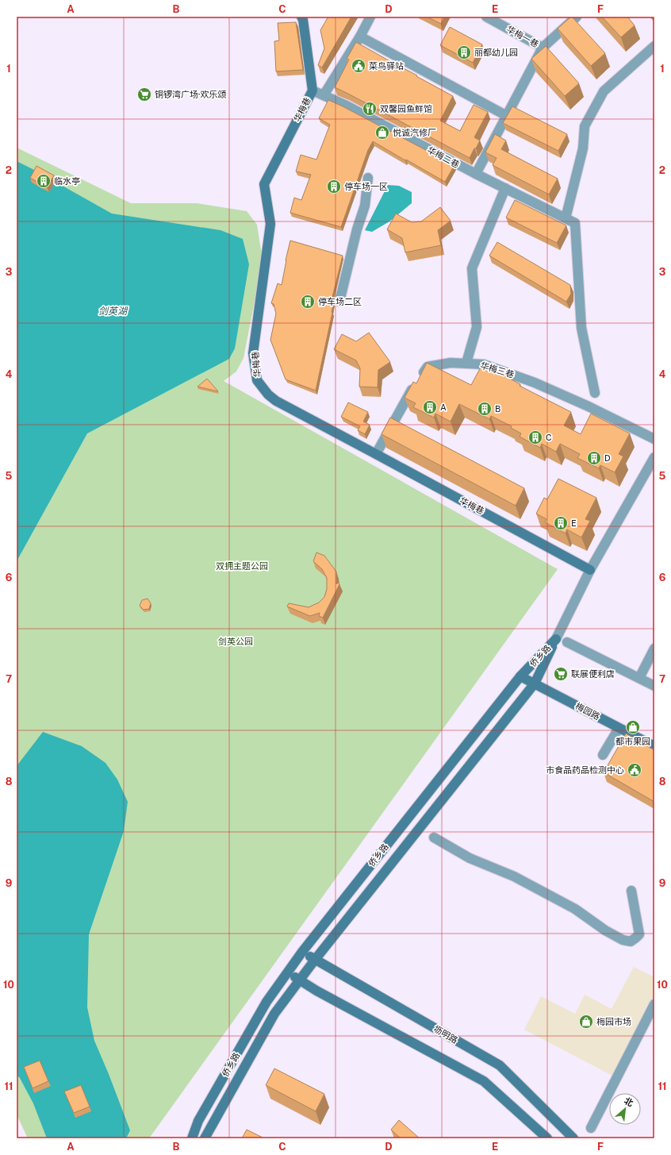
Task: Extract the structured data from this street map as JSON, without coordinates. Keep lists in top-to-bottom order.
{
  "streets": {
    "street": [
      "华梅一巷",
      "华梅巷",
      "华梅二巷",
      "华梅三巷",
      "侨乡路",
      "梅园路",
      "坜明路"
    ]
  },
  "crossings": [
    ["华梅巷", "华梅二巷"],
    ["华梅巷", "华梅三巷"],
    ["侨乡路", "梅园路"],
    ["侨乡路", "坜明路"]
  ],
  "water": ["剑英湖"],
  "parks": ["双拥主题公园", "剑英公园"],
  "places": {
    "building": [
      "丽都幼儿园",
      "临水亭",
      "停车场一区",
      "停车场二区",
      "A",
      "B",
      "C",
      "D",
      "E"
    ],
    "public building": ["菜鸟驿站", "市食品药品检测中心"],
    "supermarket": ["铜锣湾广场·欢乐颂", "联展便利店"],
    "restaurant": ["双馨园鱼鲜馆"],
    "shop": ["悦诚汽修厂", "都市果园", "梅园市场"]
  },
  "north": "top right",
  "grid": {
    "columns": [
      "A",
      "B",
      "C",
      "D",
      "E",
      "F"
    ],
    "rows": [
      "1",
      "2",
      "3",
      "4",
      "5",
      "6",
      "7",
      "8",
      "9",
      "10",
      "11"
    ]
  }
}
